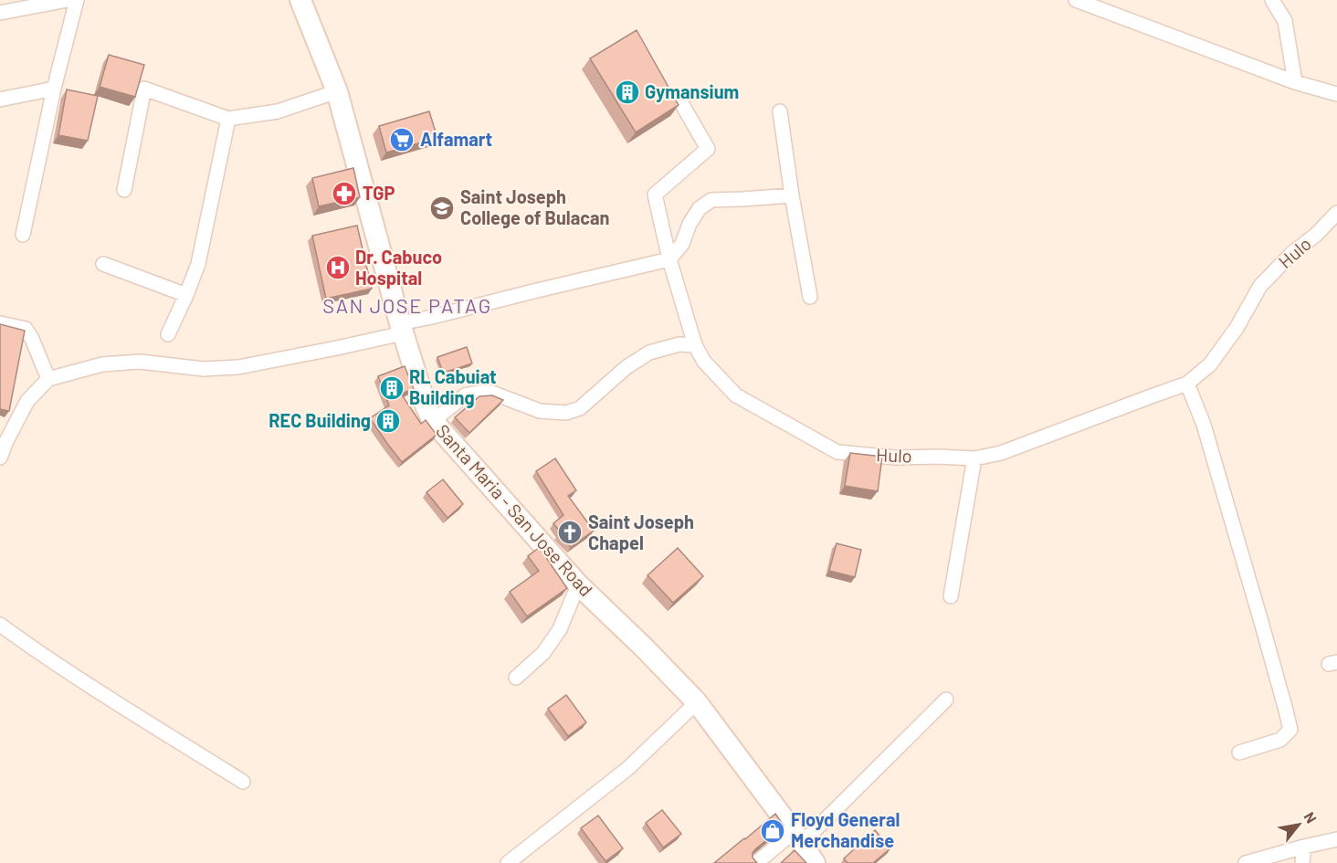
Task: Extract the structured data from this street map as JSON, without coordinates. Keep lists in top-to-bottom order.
{
  "streets": {
    "main road": ["Santa Maria - San Jose Road"],
    "street": ["Hulo"]
  },
  "districts": ["SAN JOSE PATAG"],
  "places": {
    "building": ["Gymansium", "RL Cabuiat Building", "REC Building"],
    "supermarket": ["Alfamart"],
    "pharmacy": ["TGP"],
    "school or university": ["Saint Joseph College of Bulacan"],
    "hospital": ["Dr. Cabuco Hospital"],
    "church": ["Saint Joseph Chapel"],
    "shop": ["Floyd General Merchandise"]
  },
  "north": "top right"
}
